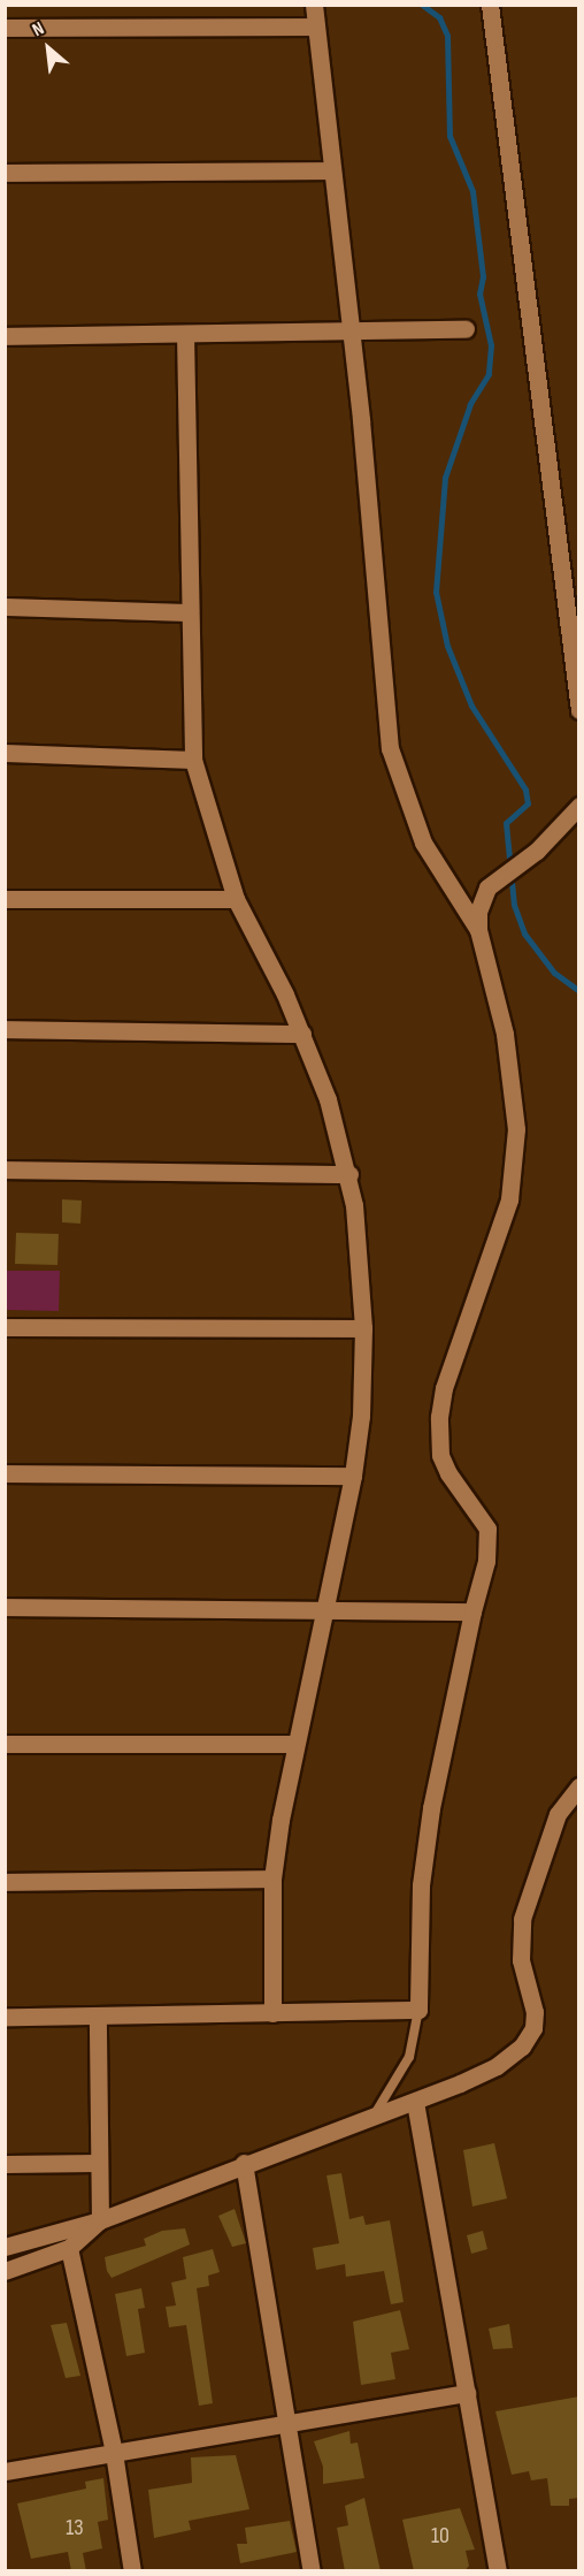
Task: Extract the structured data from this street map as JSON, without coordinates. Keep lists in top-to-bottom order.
{
  "house_numbers": ["13", "10"],
  "north": "top left"
}
